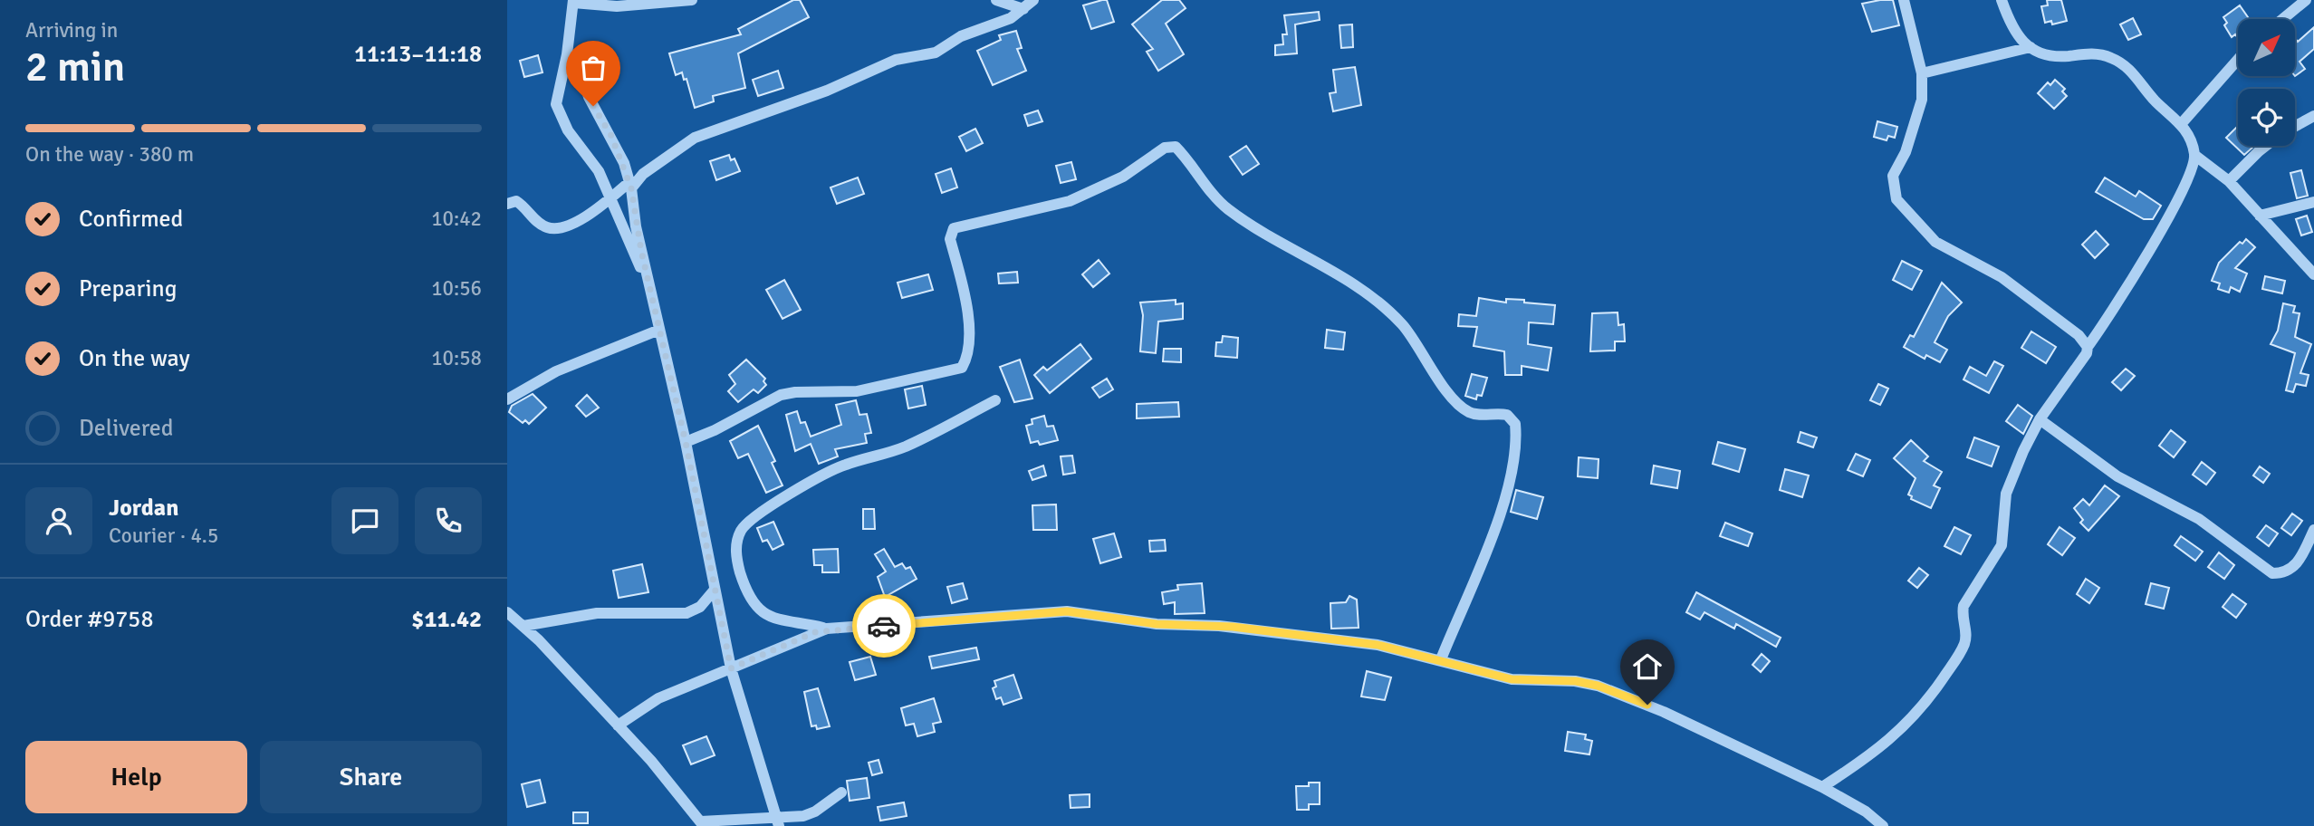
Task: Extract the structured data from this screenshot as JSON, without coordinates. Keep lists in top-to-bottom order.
{
  "north": "top right",
  "page": {
    "heading": ["2 min", "Arriving in", "11:13–11:18"],
    "panel": [
      "Jordan",
      "Courier · 4.5",
      "Order #9758",
      "$11.42"
    ],
    "bar": "On the way · 380 m",
    "list": [
      ["Confirmed", "10:42"],
      ["Preparing", "10:56"],
      ["On the way", "10:58"],
      "Delivered"
    ],
    "buttons": ["Help", "Share"]
  }
}
